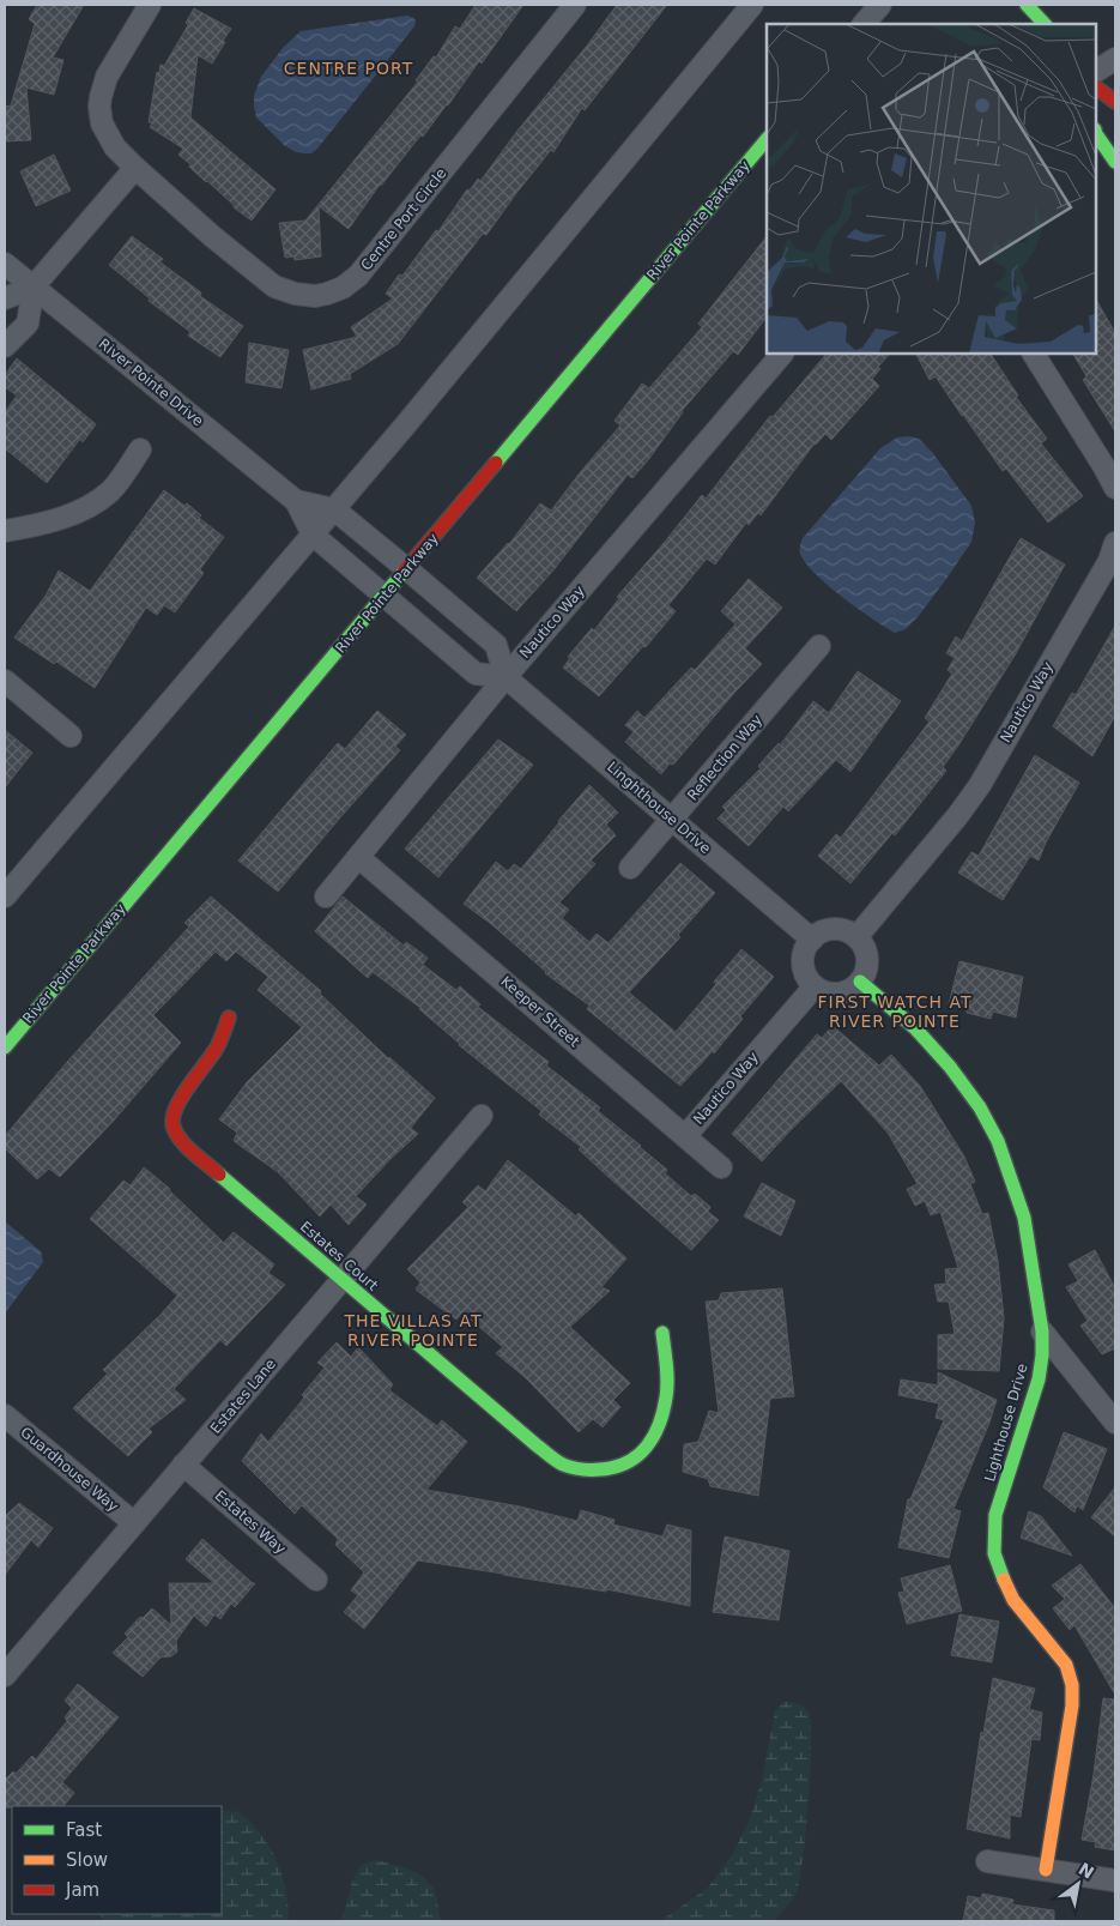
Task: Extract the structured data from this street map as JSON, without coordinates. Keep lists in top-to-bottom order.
{
  "streets": {
    "street": [
      "Centre Port Circle",
      "River Pointe Parkway",
      "River Pointe Drive",
      "Nautico Way",
      "Reflection Way",
      "Linghthouse Drive",
      "Keeper Street",
      "Estates Court",
      "Estates Lane",
      "Lighthouse Drive",
      "Guardhouse Way",
      "Estates Way"
    ]
  },
  "crossings": [
    ["River Pointe Parkway", "River Pointe Drive"],
    ["Nautico Way", "Linghthouse Drive"],
    ["Nautico Way", "Keeper Street"],
    ["Nautico Way", "Lighthouse Drive"],
    ["Reflection Way", "Linghthouse Drive"],
    ["Linghthouse Drive", "Lighthouse Drive"],
    ["Estates Court", "Estates Lane"],
    ["Estates Lane", "Guardhouse Way"],
    ["Estates Lane", "Estates Way"]
  ],
  "districts": ["CENTRE PORT", "FIRST WATCH AT RIVER POINTE", "THE VILLAS AT RIVER POINTE"],
  "legend": ["Fast", "Slow", "Jam"],
  "north": "top right"
}
